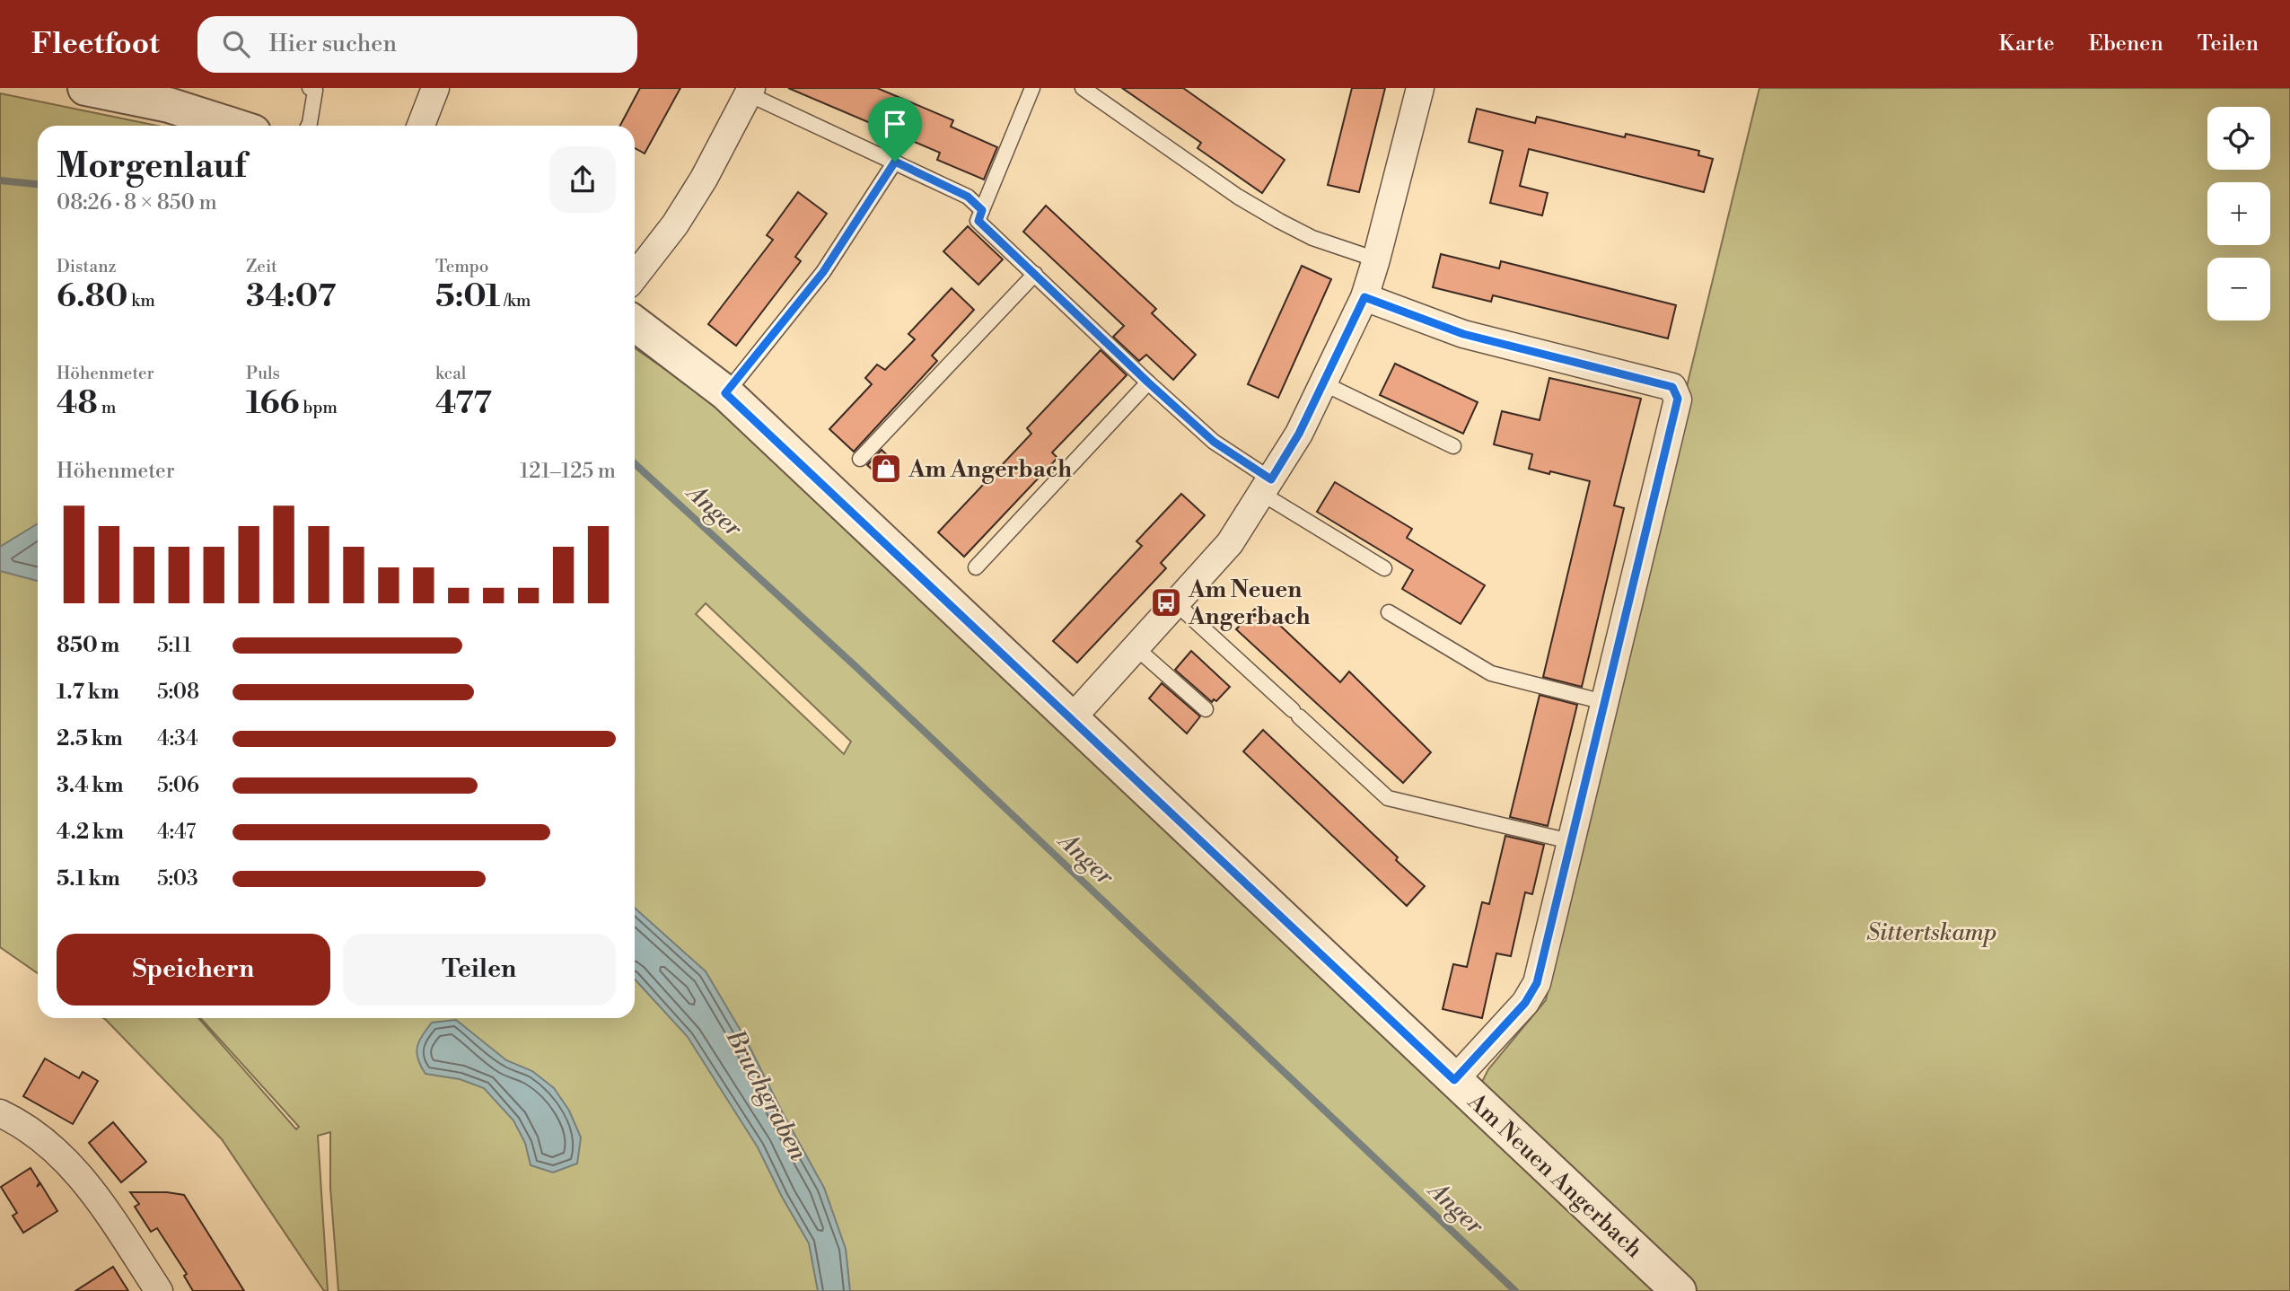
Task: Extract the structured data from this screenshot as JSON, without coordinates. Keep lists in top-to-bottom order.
{
  "streets": {
    "street": ["Am Neuen Angerbach"]
  },
  "water": ["Anger", "Bruchgraben"],
  "parks": ["Sittertskamp"],
  "places": {
    "shop": ["Am Angerbach"],
    "bus stop": ["Am Neuen Angerbach"]
  },
  "page": {
    "header": "Fleetfoot",
    "search": "Hier suchen",
    "nav": ["Karte", "Ebenen", "Teilen"],
    "map_buttons": ["+", "−"],
    "heading": ["Morgenlauf", "08:26 · 8 × 850 m"],
    "stats": [
      ["Distanz", "6.80 km"],
      ["Zeit", "34:07"],
      ["Tempo", "5:01 /km"],
      ["Höhenmeter", "48 m"],
      ["Puls", "166 bpm"],
      ["kcal", "477"]
    ],
    "chart": ["Höhenmeter", "121–125 m"],
    "list": [
      {
        "name": "850 m",
        "note": "5:11"
      },
      {
        "name": "1.7 km",
        "note": "5:08"
      },
      {
        "name": "2.5 km",
        "note": "4:34"
      },
      {
        "name": "3.4 km",
        "note": "5:06"
      },
      {
        "name": "4.2 km",
        "note": "4:47"
      },
      {
        "name": "5.1 km",
        "note": "5:03"
      }
    ],
    "buttons": ["Speichern", "Teilen"]
  }
}
